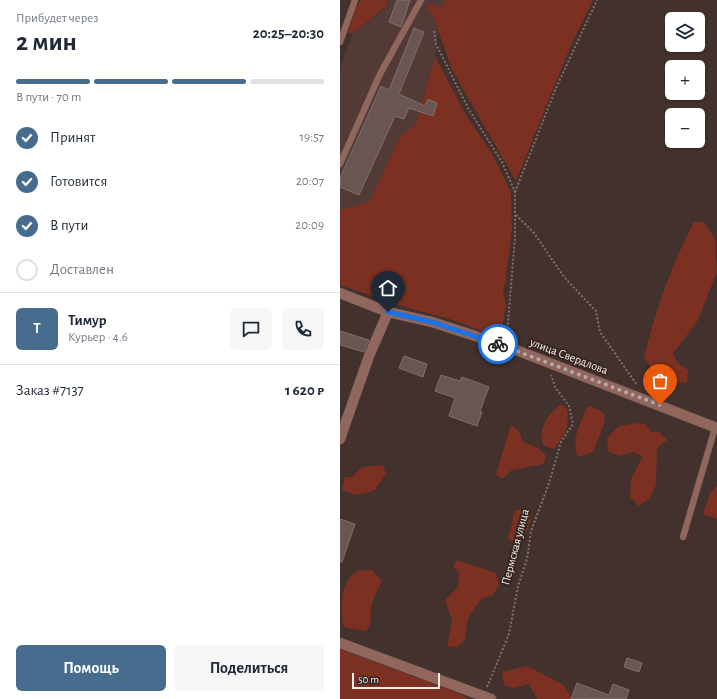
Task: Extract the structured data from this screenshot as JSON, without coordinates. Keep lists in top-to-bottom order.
{
  "streets": {
    "street": ["улица Свердлова"],
    "path": ["Пермская улица"]
  },
  "crossings": [
    ["улица Свердлова", "Пермская улица"]
  ],
  "scale_bar": "50 m",
  "page": {
    "heading": ["2 мин", "Прибудет через", "20:25–20:30"],
    "panel": [
      "Тимур",
      "Курьер · 4.6",
      "Заказ #7137",
      "1 620 ₽"
    ],
    "map_buttons": ["+", "−"],
    "bar": "В пути · 70 m",
    "list": [
      ["Принят", "19:57"],
      ["Готовится", "20:07"],
      ["В пути", "20:09"],
      "Доставлен"
    ],
    "round": "Т",
    "buttons": ["Помощь", "Поделиться"],
    "scale": "50 m"
  }
}
